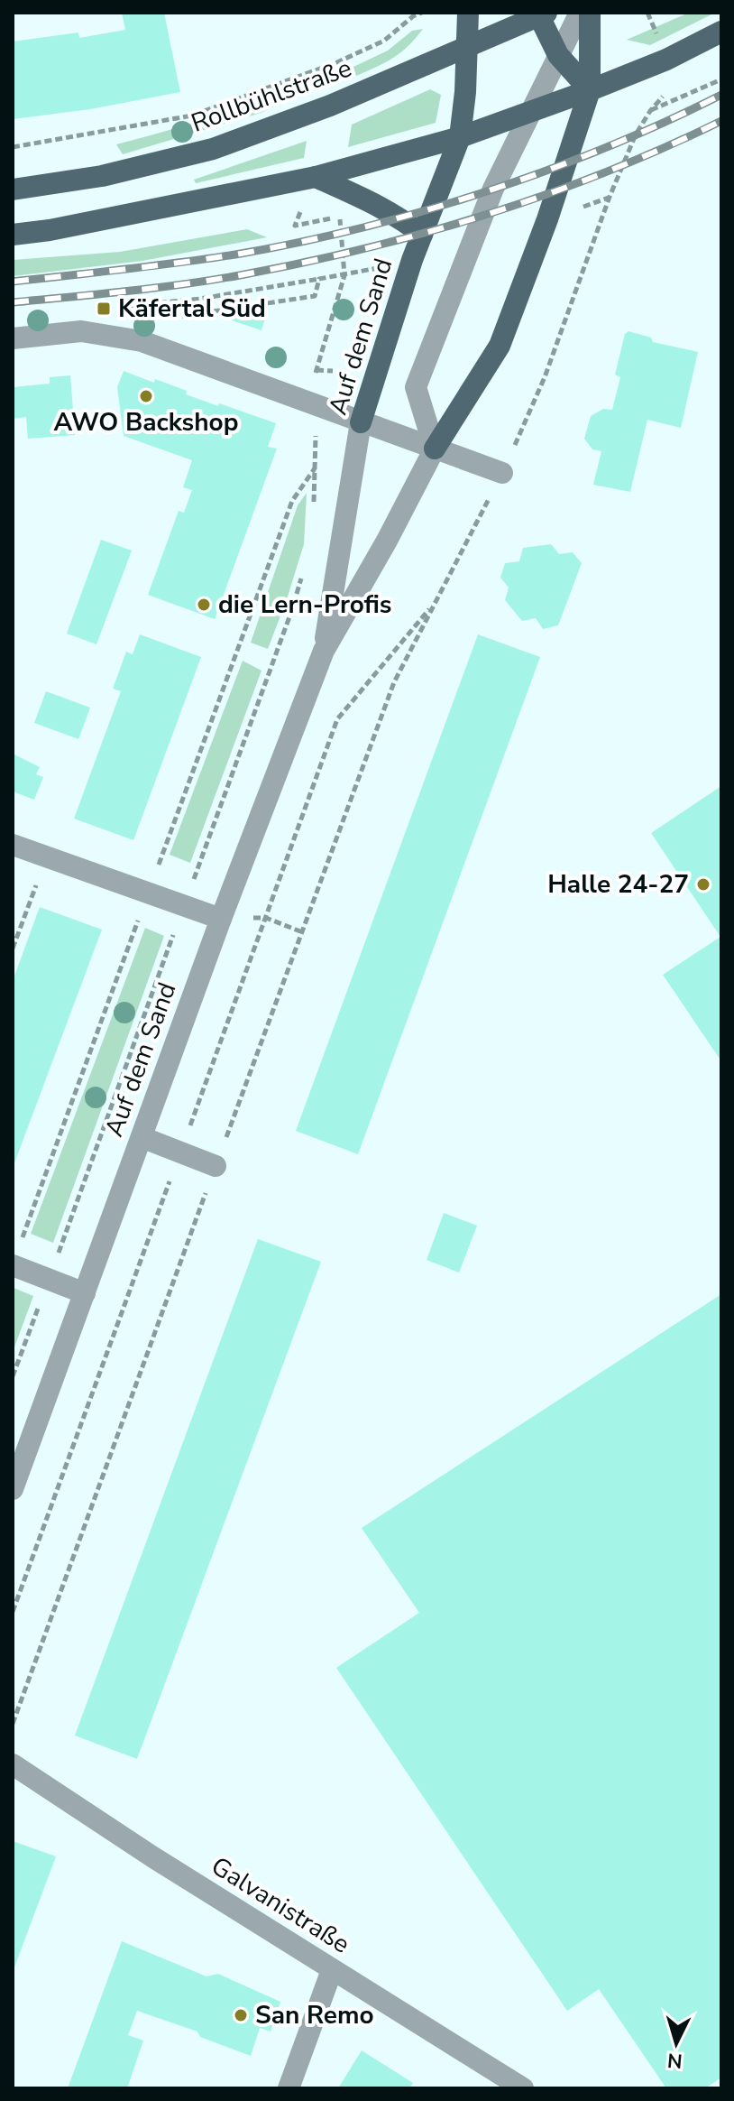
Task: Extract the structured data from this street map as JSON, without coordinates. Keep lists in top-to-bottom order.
{
  "streets": {
    "main road": ["Rollbühlstraße", "Auf dem Sand"],
    "street": ["Galvanistraße"]
  },
  "crossings": [
    ["Rollbühlstraße", "Auf dem Sand"]
  ],
  "places": {
    "transit": ["Käfertal Süd"],
    "other": [
      "AWO Backshop",
      "die Lern-Profis",
      "Halle 24-27",
      "San Remo"
    ]
  },
  "north": "bottom"
}
